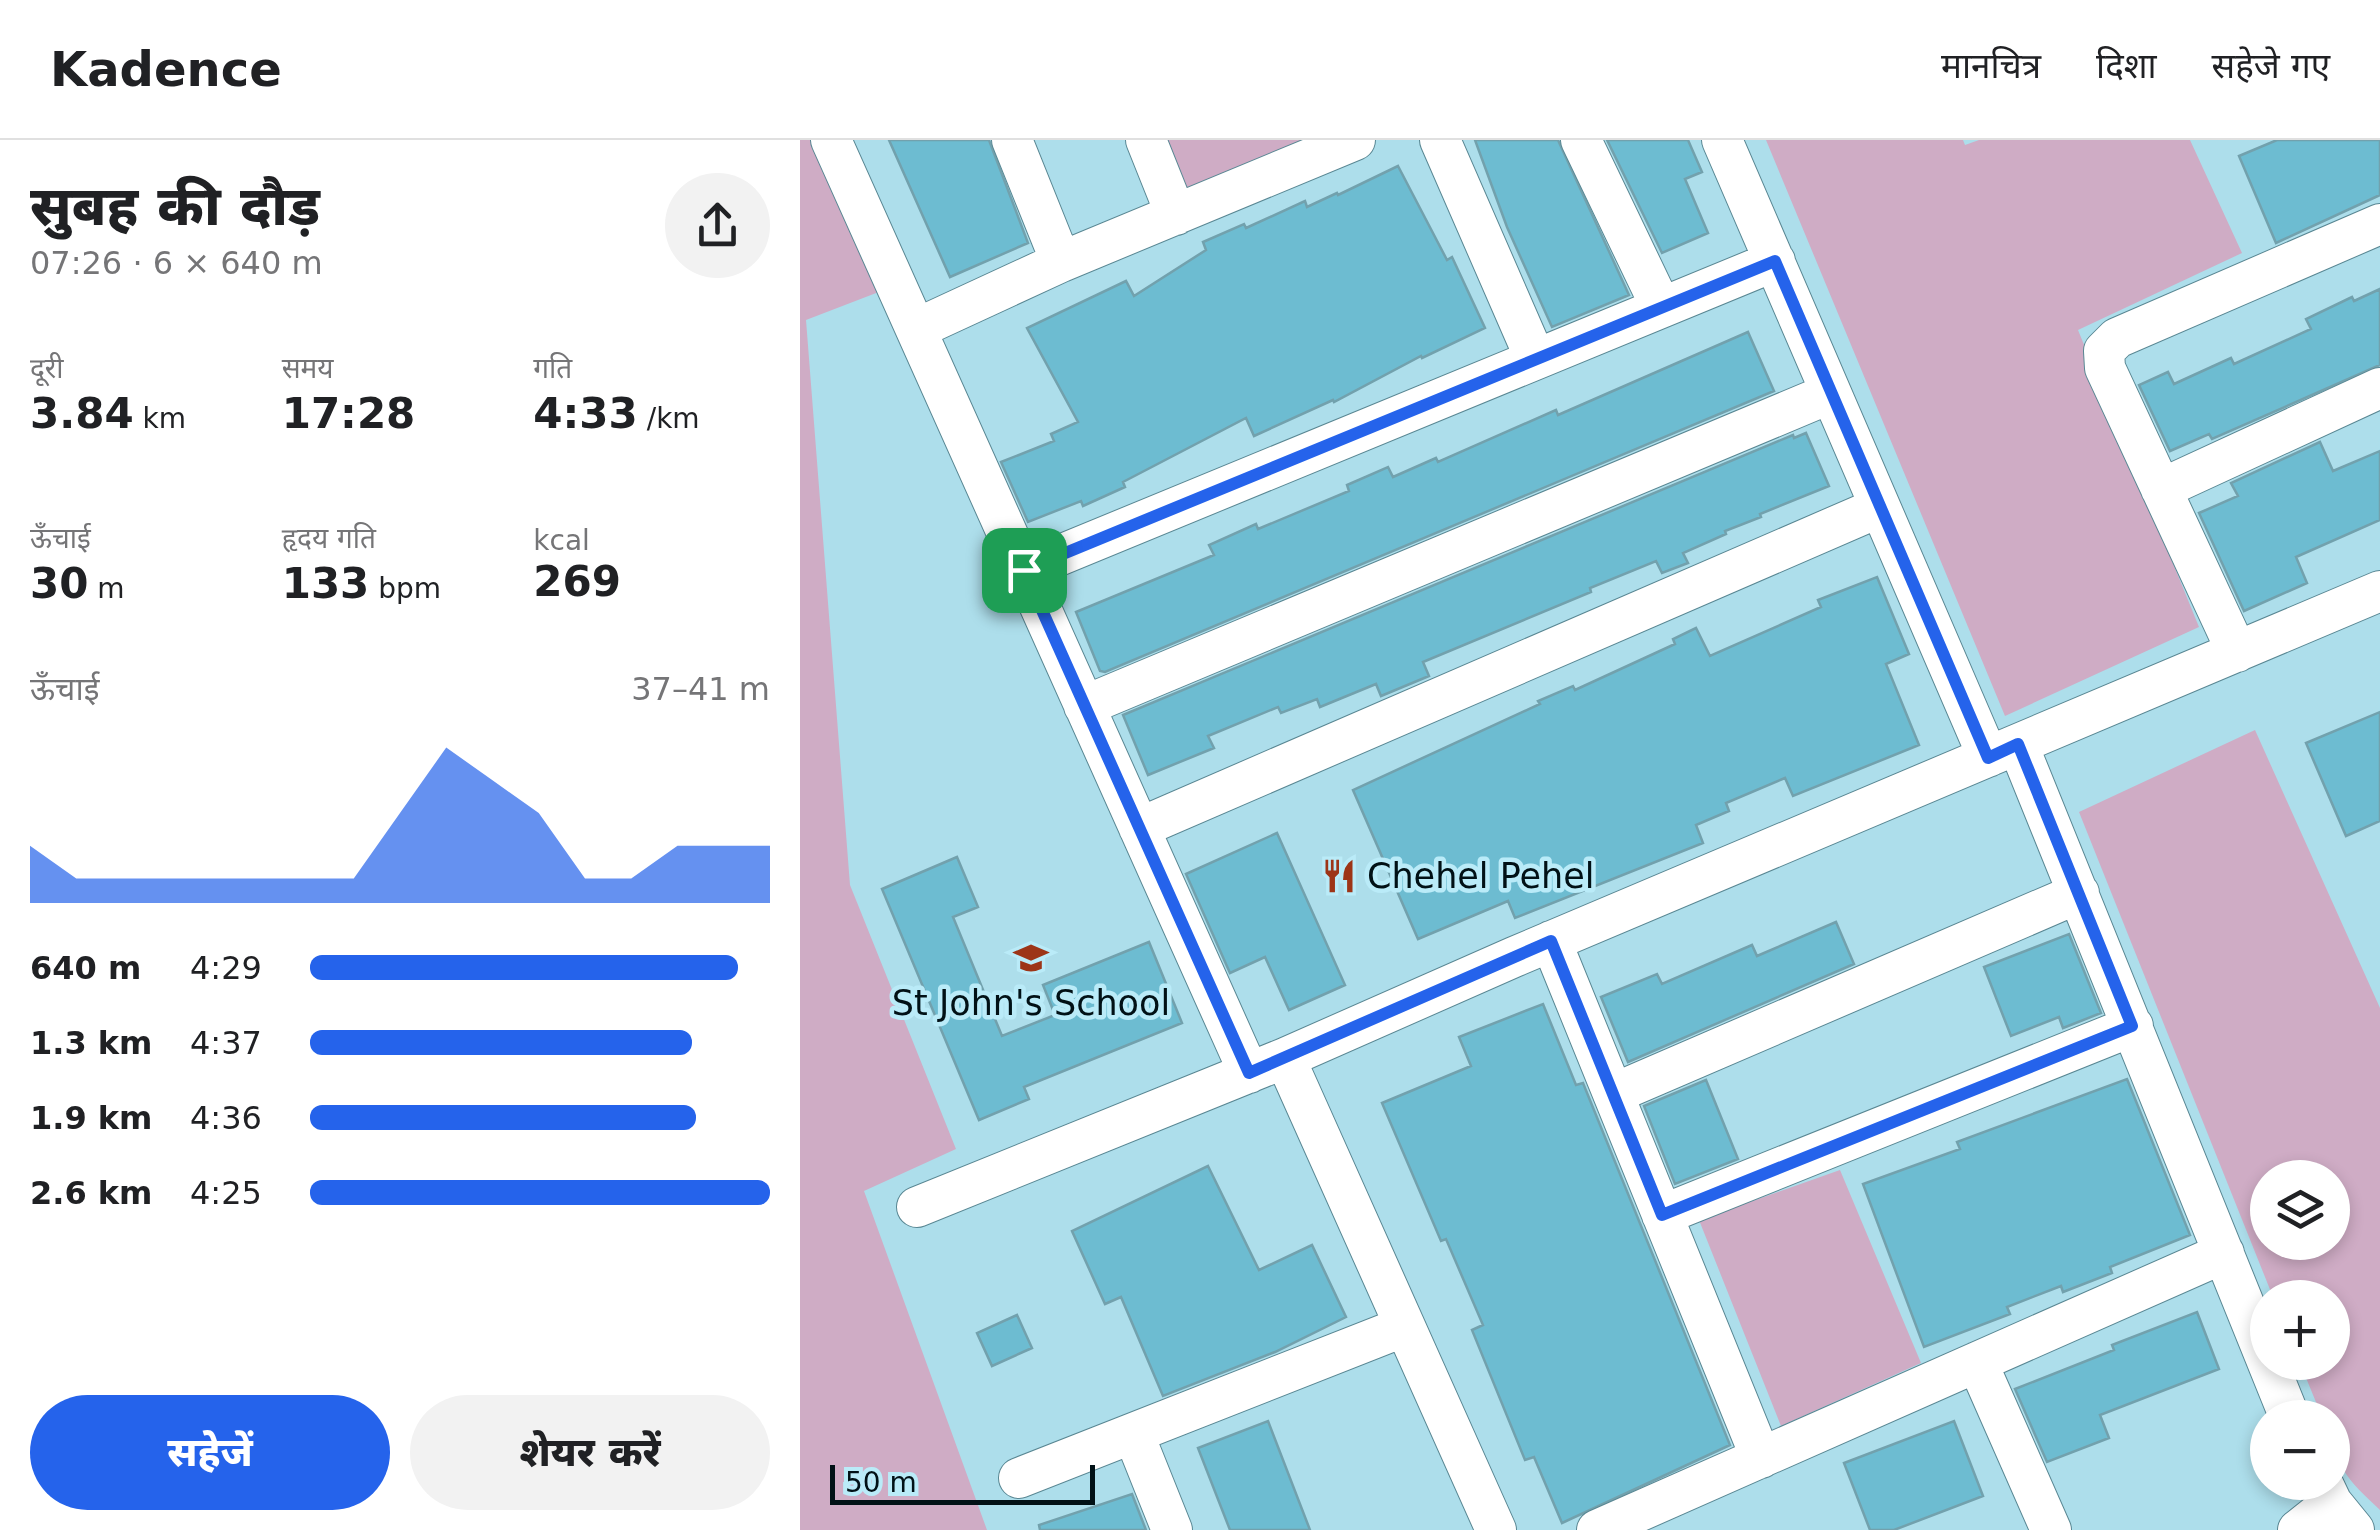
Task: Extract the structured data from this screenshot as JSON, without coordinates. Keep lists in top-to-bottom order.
{
  "places": {
    "restaurant": ["Chehel Pehel"],
    "school or university": ["St John's School"]
  },
  "scale_bar": "50 m",
  "page": {
    "header": "Kadence",
    "nav": ["मानचित्र", "दिशा", "सहेजे गए"],
    "heading": ["सुबह की दौड़", "07:26 · 6 × 640 m"],
    "stats": [
      ["दूरी", "3.84 km"],
      ["समय", "17:28"],
      ["गति", "4:33 /km"],
      ["ऊँचाई", "30 m"],
      ["हृदय गति", "133 bpm"],
      ["kcal", "269"]
    ],
    "chart": ["ऊँचाई", "37–41 m"],
    "list": [
      {
        "name": "640 m",
        "note": "4:29"
      },
      {
        "name": "1.3 km",
        "note": "4:37"
      },
      {
        "name": "1.9 km",
        "note": "4:36"
      },
      {
        "name": "2.6 km",
        "note": "4:25"
      }
    ],
    "map_buttons": ["+", "−"],
    "buttons": ["सहेजें", "शेयर करें"],
    "scale": "50 m"
  }
}
